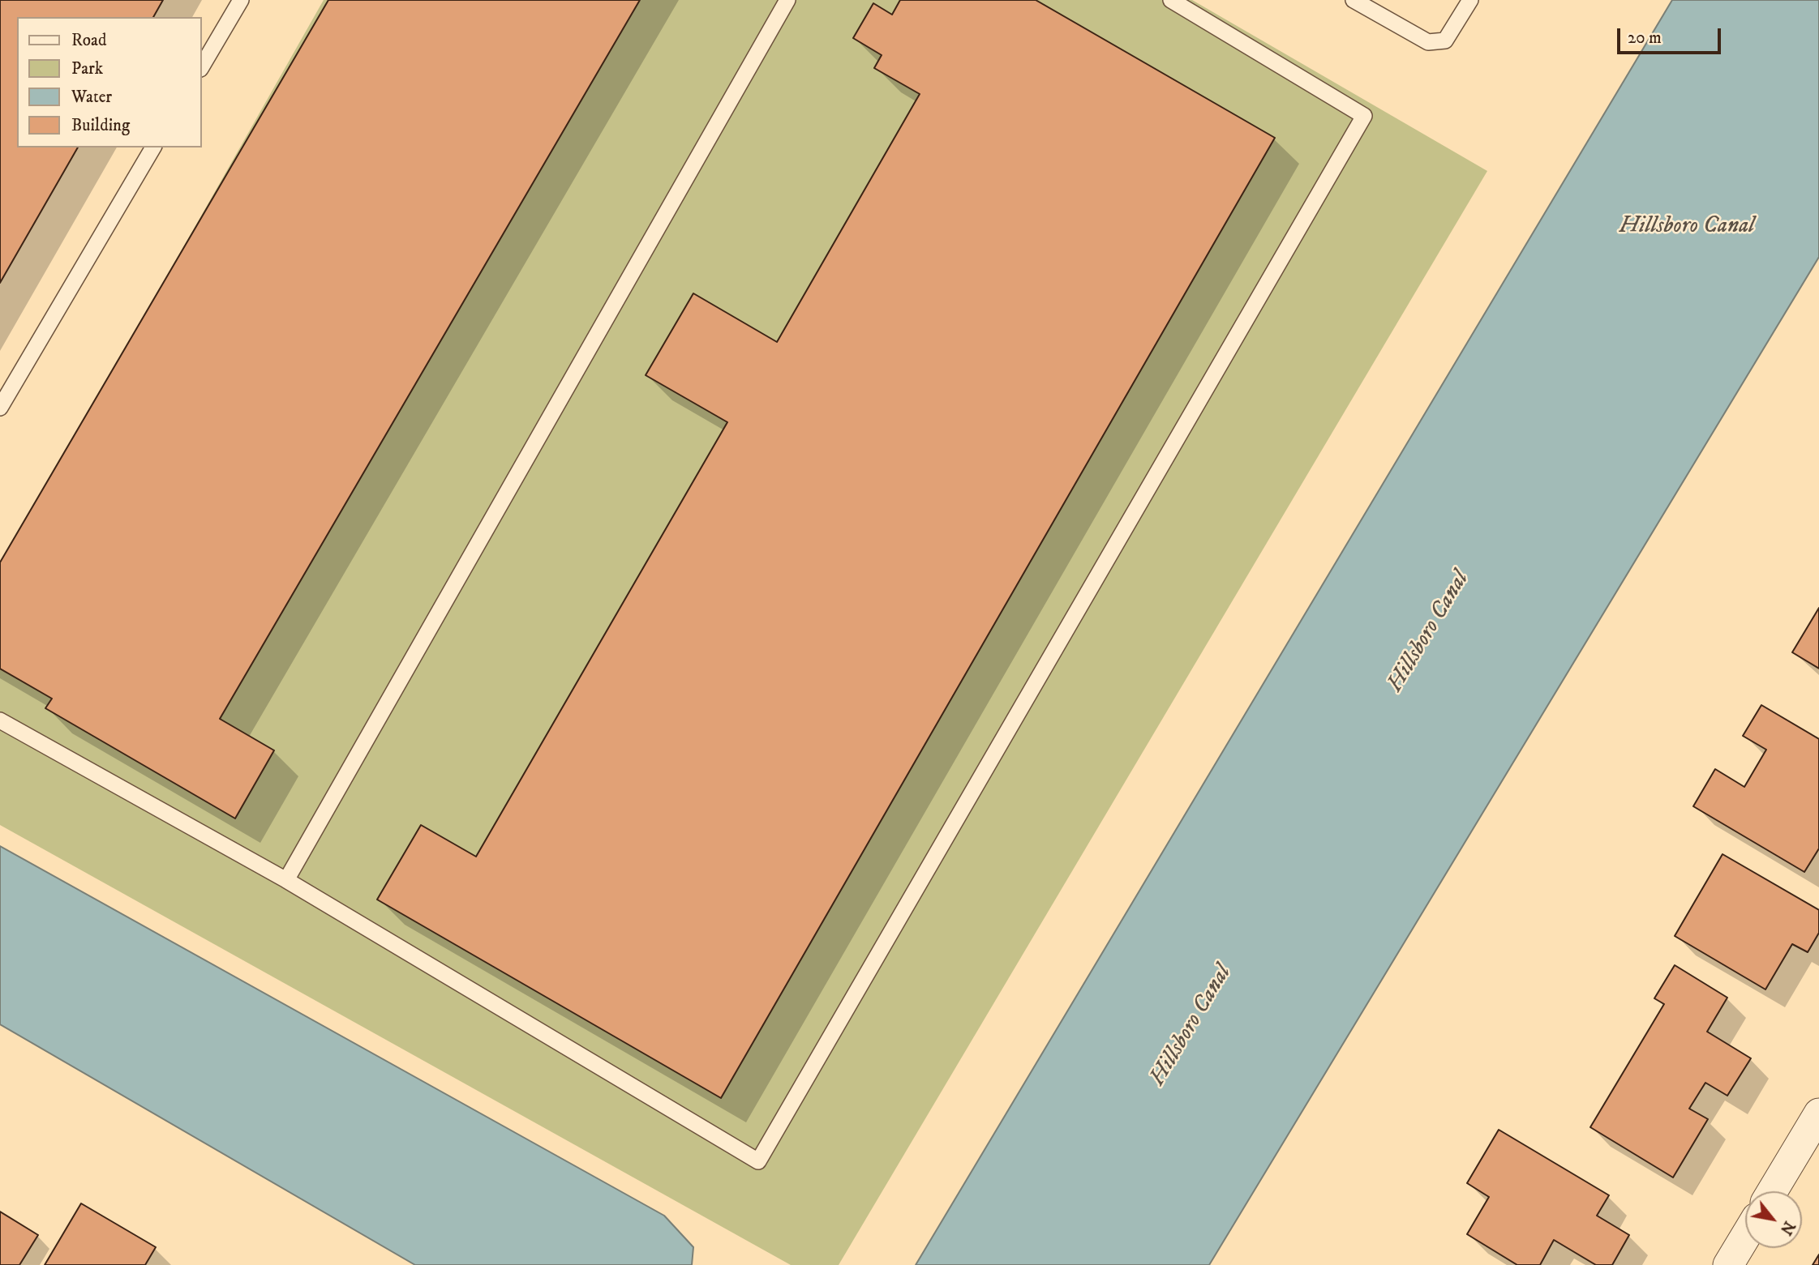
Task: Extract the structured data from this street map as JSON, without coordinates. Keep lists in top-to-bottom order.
{
  "water": ["Hillsboro Canal"],
  "legend": [
    "Road",
    "Park",
    "Water",
    "Building"
  ],
  "scale_bar": "20 m",
  "north": "bottom right"
}
